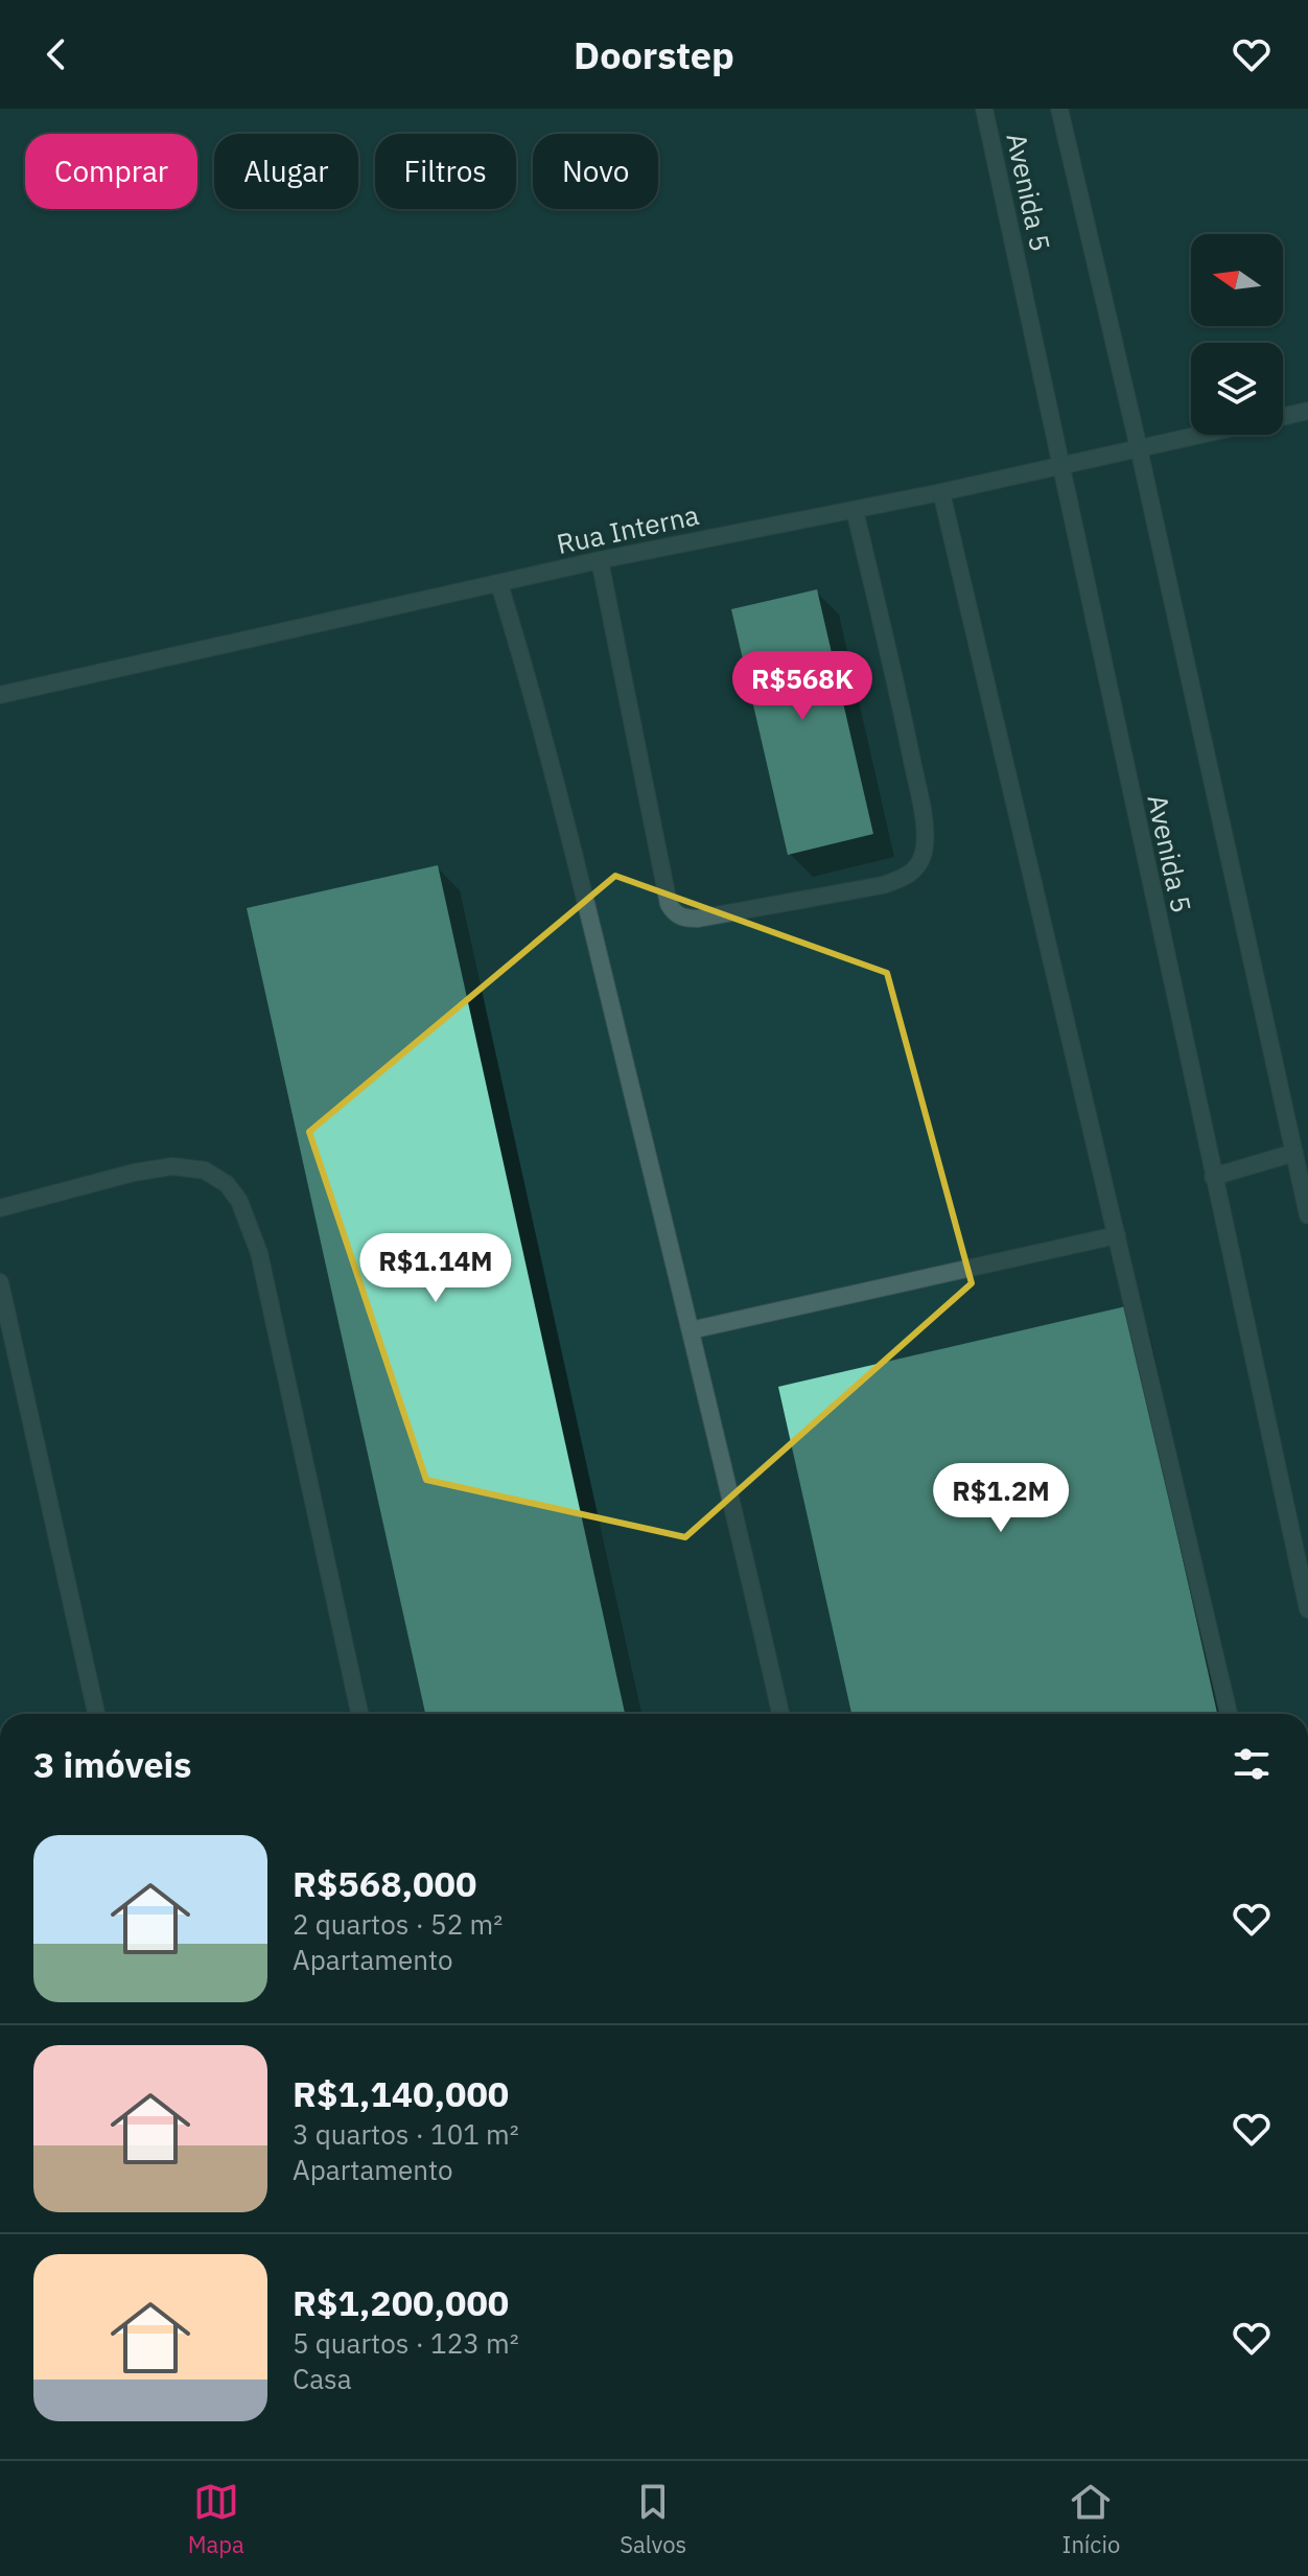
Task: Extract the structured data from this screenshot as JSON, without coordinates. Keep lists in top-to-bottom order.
{
  "streets": {
    "lane": ["Avenida 5", "Rua Interna"]
  },
  "crossings": [
    ["Avenida 5", "Rua Interna"]
  ],
  "north": "left",
  "page": {
    "header": "Doorstep",
    "chip": [
      "Comprar",
      "Alugar",
      "Filtros",
      "Novo"
    ],
    "price": ["R$568K", "R$1.14M", "R$1.2M"],
    "heading": "3 imóveis",
    "list": [
      {
        "name": "R$568,000",
        "note": "2 quartos · 52 m² · Apartamento"
      },
      {
        "name": "R$1,140,000",
        "note": "3 quartos · 101 m² · Apartamento"
      },
      {
        "name": "R$1,200,000",
        "note": "5 quartos · 123 m² · Casa"
      }
    ],
    "tabs": ["Mapa", "Salvos", "Início"]
  }
}
